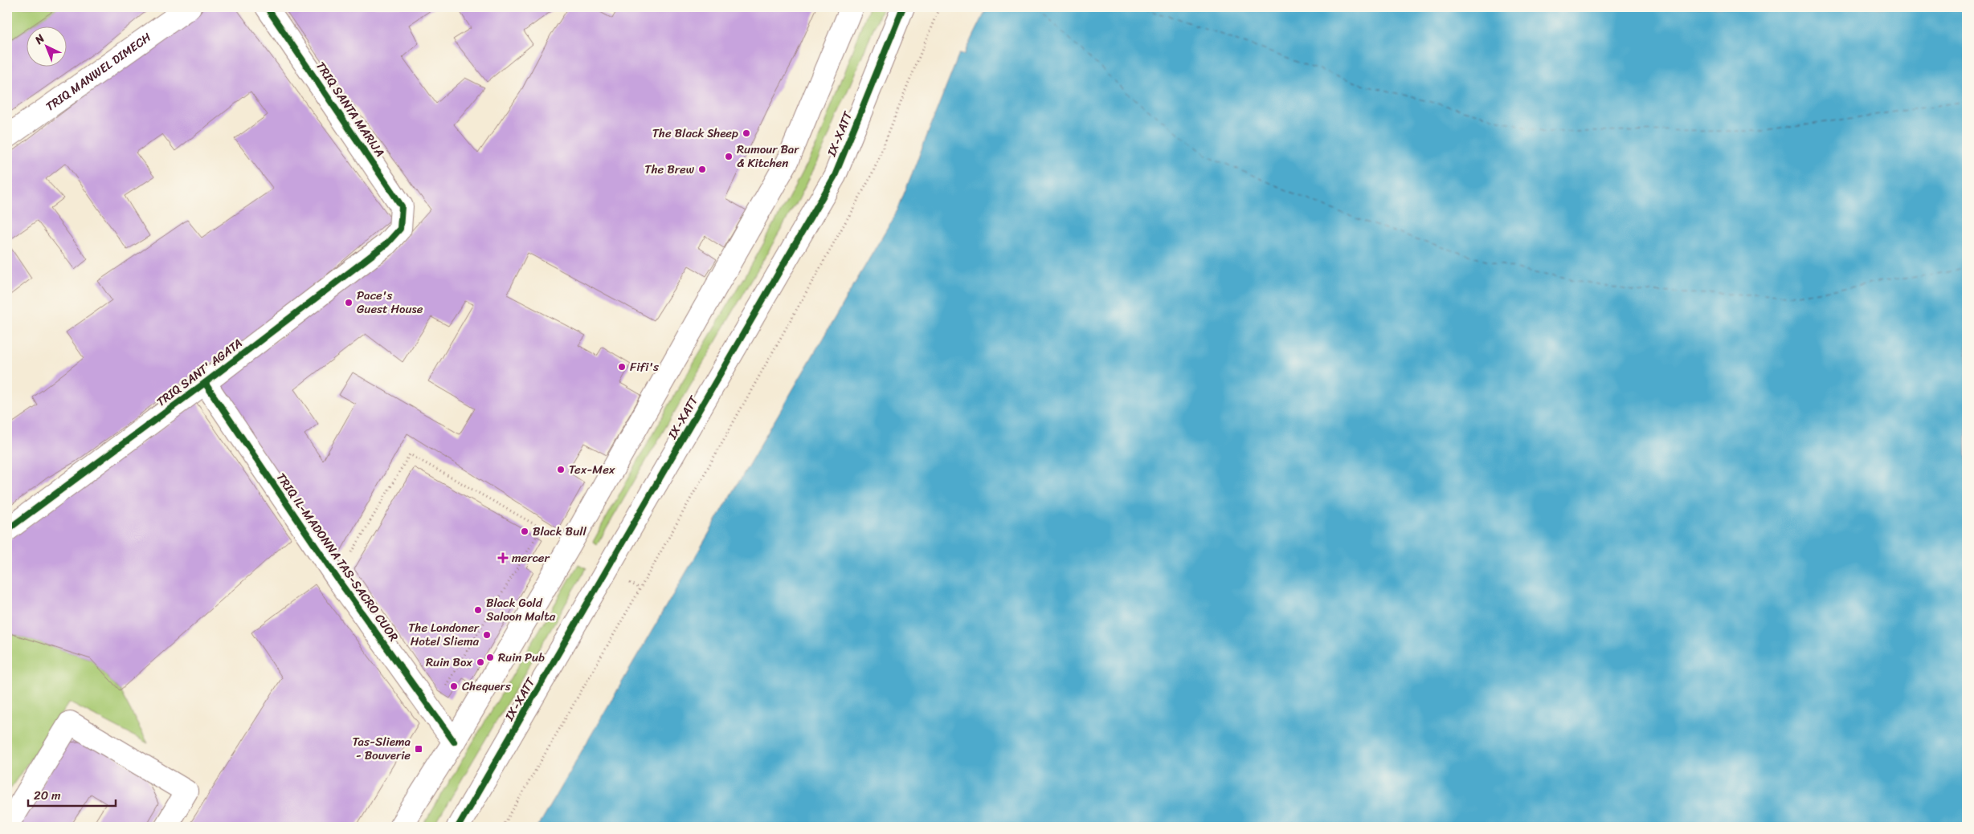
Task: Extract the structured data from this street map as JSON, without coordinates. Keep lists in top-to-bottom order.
{
  "streets": {
    "main road": [
      "TRIQ MANWEL DIMECH",
      "TRIQ SANTA MARIJA",
      "IX-XATT",
      "TRIQ SANT' AGATA",
      "TRIQ IL-MADONNA TAS-SACRO CUOR"
    ]
  },
  "crossings": [
    ["TRIQ SANTA MARIJA", "TRIQ SANT' AGATA"],
    ["TRIQ SANT' AGATA", "TRIQ IL-MADONNA TAS-SACRO CUOR"]
  ],
  "places": {
    "other": [
      "The Black Sheep",
      "Rumour Bar & Kitchen",
      "The Brew",
      "Pace's Guest House",
      "Fifi's",
      "Tex-Mex",
      "Black Bull",
      "Black Gold Saloon Malta",
      "The Londoner Hotel Sliema",
      "Ruin Pub",
      "Ruin Box",
      "Chequers"
    ],
    "health": ["mercer"],
    "transit": ["Tas-Sliema - Bouverie"]
  },
  "scale_bar": "20 m",
  "north": "top left"
}
